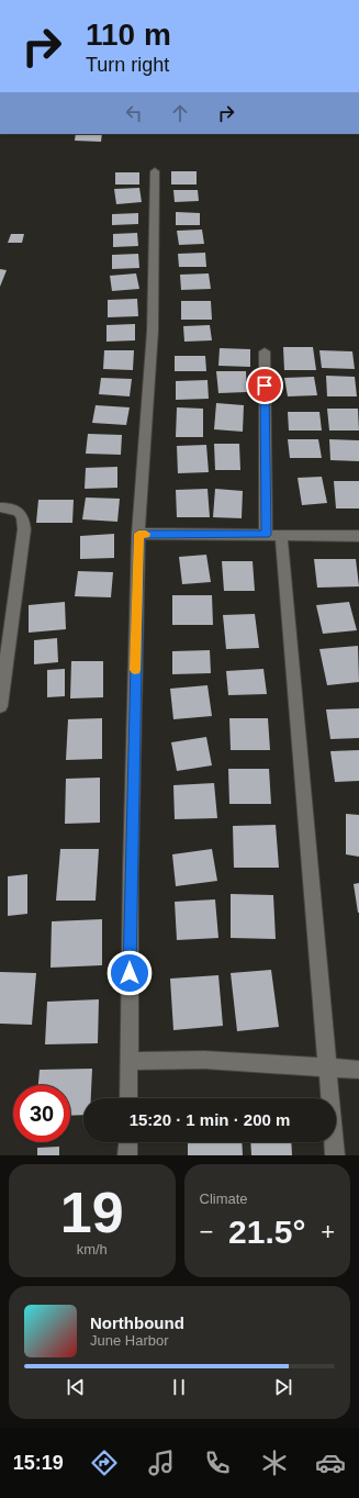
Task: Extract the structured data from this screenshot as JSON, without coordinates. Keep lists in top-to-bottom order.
{
  "page": {
    "turn": ["110 m", "Turn right"],
    "limit": "30",
    "trip": "15:20 · 1 min · 200 m",
    "tile": [
      ["19", "km/h"],
      "Climate"
    ],
    "heat": ["−", "21.5°", "+"],
    "song": ["Northbound", "June Harbor"],
    "tabs": "15:19"
  }
}
